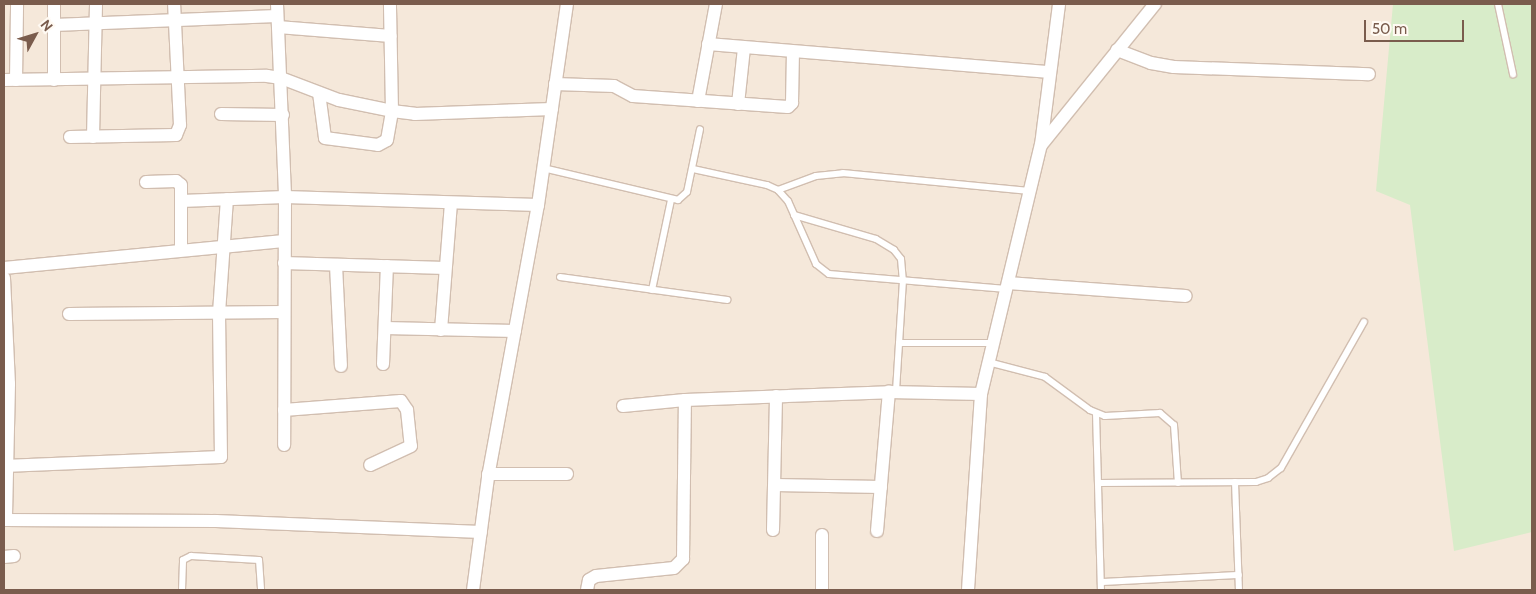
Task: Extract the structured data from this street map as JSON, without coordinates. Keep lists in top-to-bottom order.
{
  "scale_bar": "50 m",
  "north": "top right"
}
